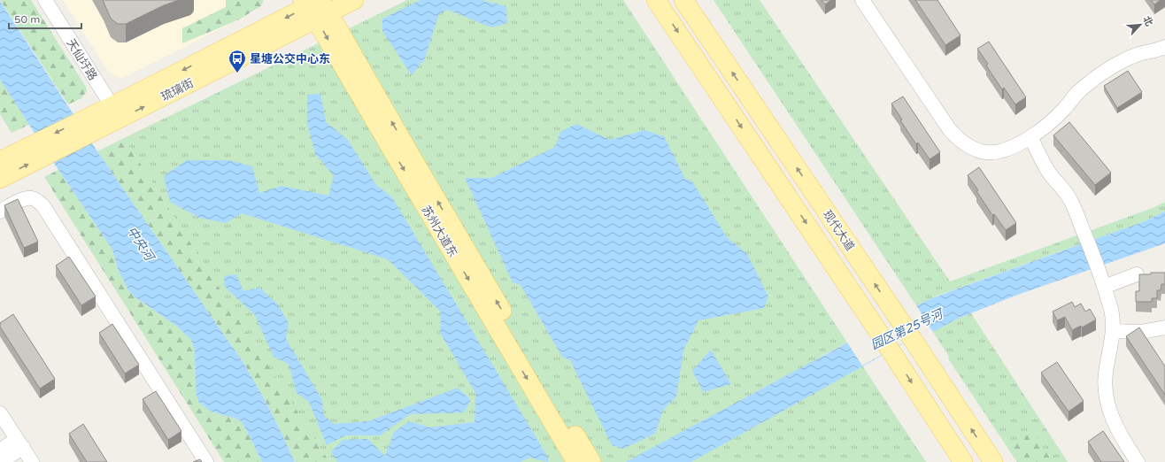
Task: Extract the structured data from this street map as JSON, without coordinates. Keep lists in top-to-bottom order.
{
  "streets": {
    "main road": ["琉璃街", "现代大道", "苏州大道东"],
    "street": ["天仙圩路"]
  },
  "crossings": [
    ["天仙圩路", "琉璃街"],
    ["琉璃街", "苏州大道东"]
  ],
  "water": ["中央河", "园区第25号河"],
  "places": {
    "bus stop": ["星塘公交中心东"]
  },
  "scale_bar": "50 m",
  "north": "top right"
}
